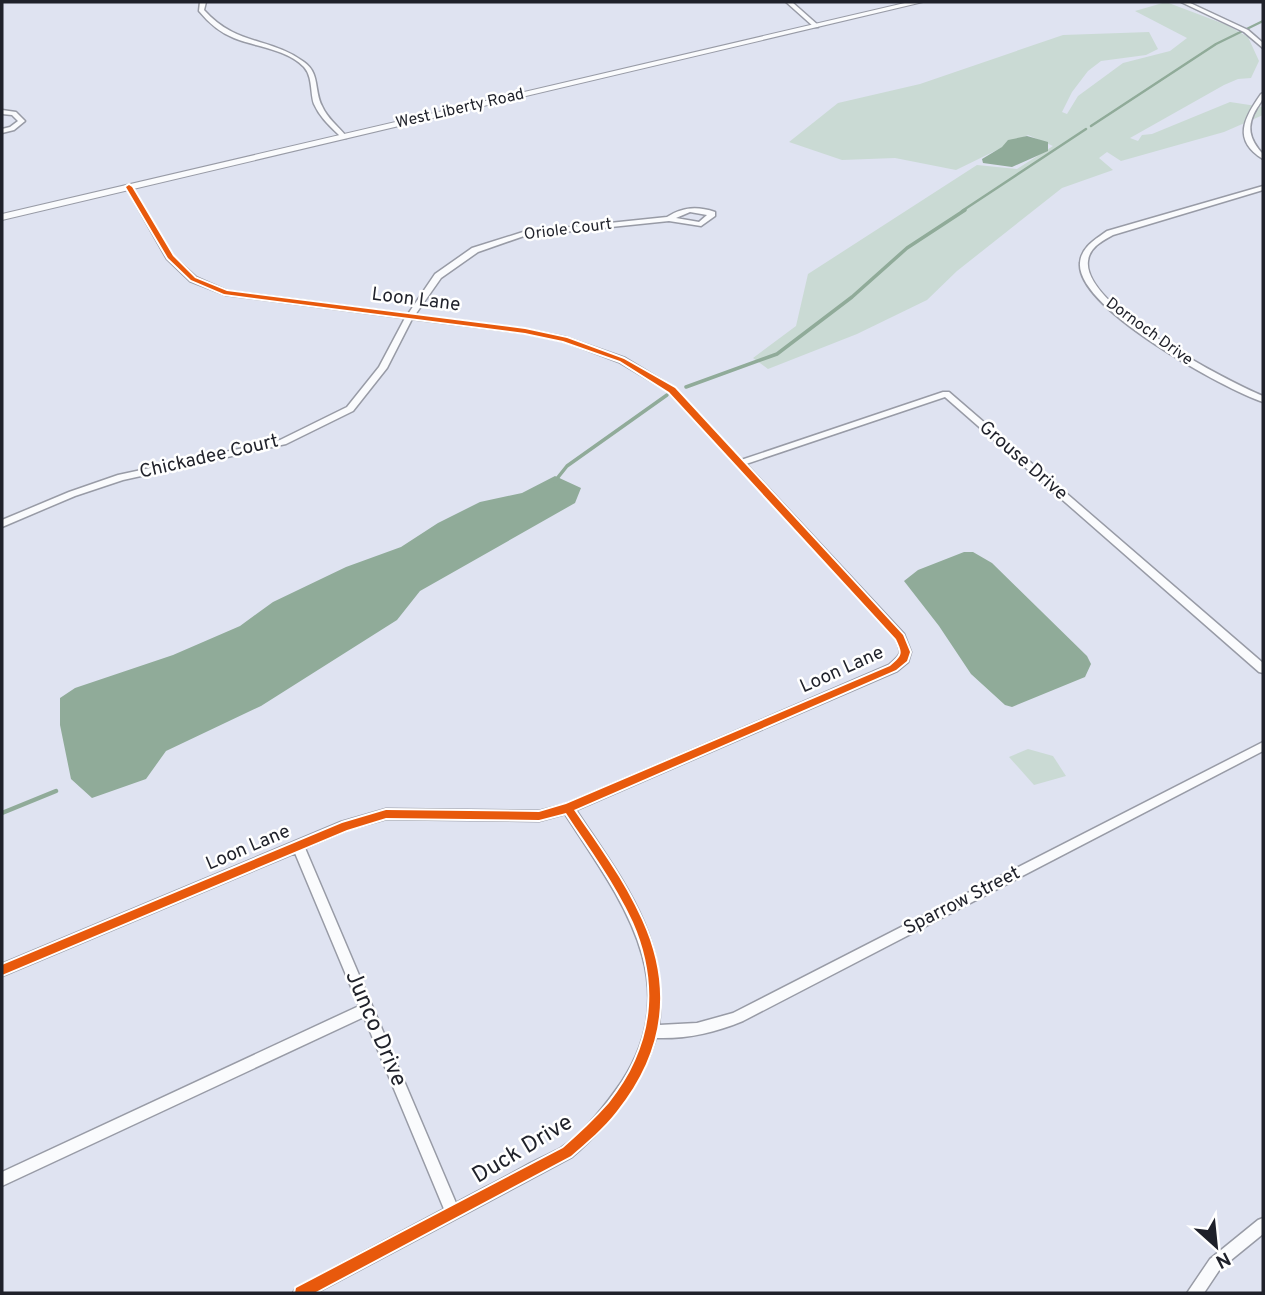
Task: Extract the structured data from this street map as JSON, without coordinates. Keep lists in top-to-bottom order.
{
  "streets": {
    "main road": ["West Liberty Road"],
    "street": [
      "Oriole Court",
      "Loon Lane",
      "Dornoch Drive",
      "Chickadee Court",
      "Grouse Drive",
      "Sparrow Street",
      "Junco Drive",
      "Duck Drive"
    ]
  },
  "crossings": [
    ["West Liberty Road", "Loon Lane"],
    ["Oriole Court", "Loon Lane"],
    ["Oriole Court", "Chickadee Court"],
    ["Loon Lane", "Chickadee Court"],
    ["Loon Lane", "Grouse Drive"],
    ["Loon Lane", "Junco Drive"],
    ["Loon Lane", "Duck Drive"],
    ["Sparrow Street", "Duck Drive"],
    ["Junco Drive", "Duck Drive"]
  ],
  "north": "bottom right"
}
